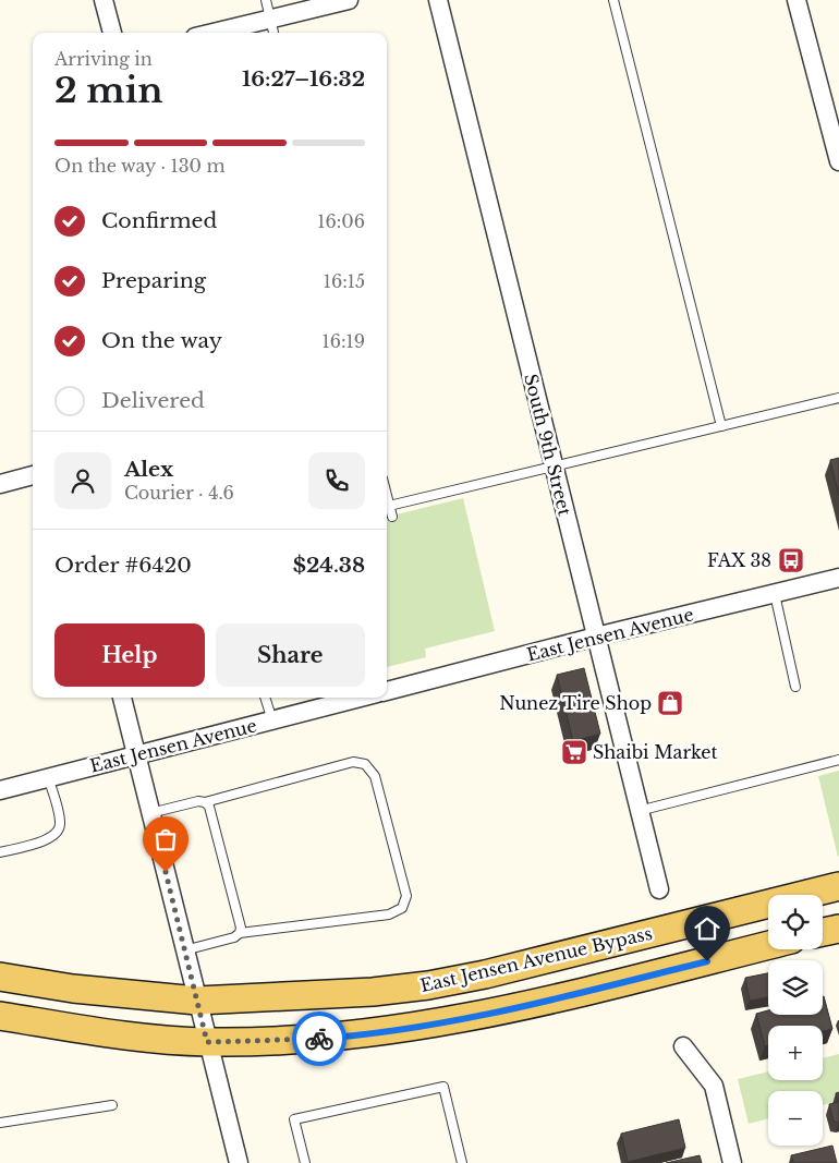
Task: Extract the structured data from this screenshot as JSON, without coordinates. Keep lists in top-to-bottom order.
{
  "streets": {
    "main road": ["East Jensen Avenue Bypass"],
    "street": ["South 9th Street", "East Jensen Avenue"]
  },
  "crossings": [
    ["South 9th Street", "East Jensen Avenue"]
  ],
  "places": {
    "bus stop": ["FAX 38"],
    "shop": ["Nunez Tire Shop"],
    "supermarket": ["Shaibi Market"]
  },
  "page": {
    "heading": ["2 min", "Arriving in", "16:27–16:32"],
    "panel": [
      "Alex",
      "Courier · 4.6",
      "Order #6420",
      "$24.38"
    ],
    "bar": "On the way · 130 m",
    "list": [
      ["Confirmed", "16:06"],
      ["Preparing", "16:15"],
      ["On the way", "16:19"],
      "Delivered"
    ],
    "buttons": ["Help", "Share"],
    "map_buttons": ["+", "−"]
  }
}
